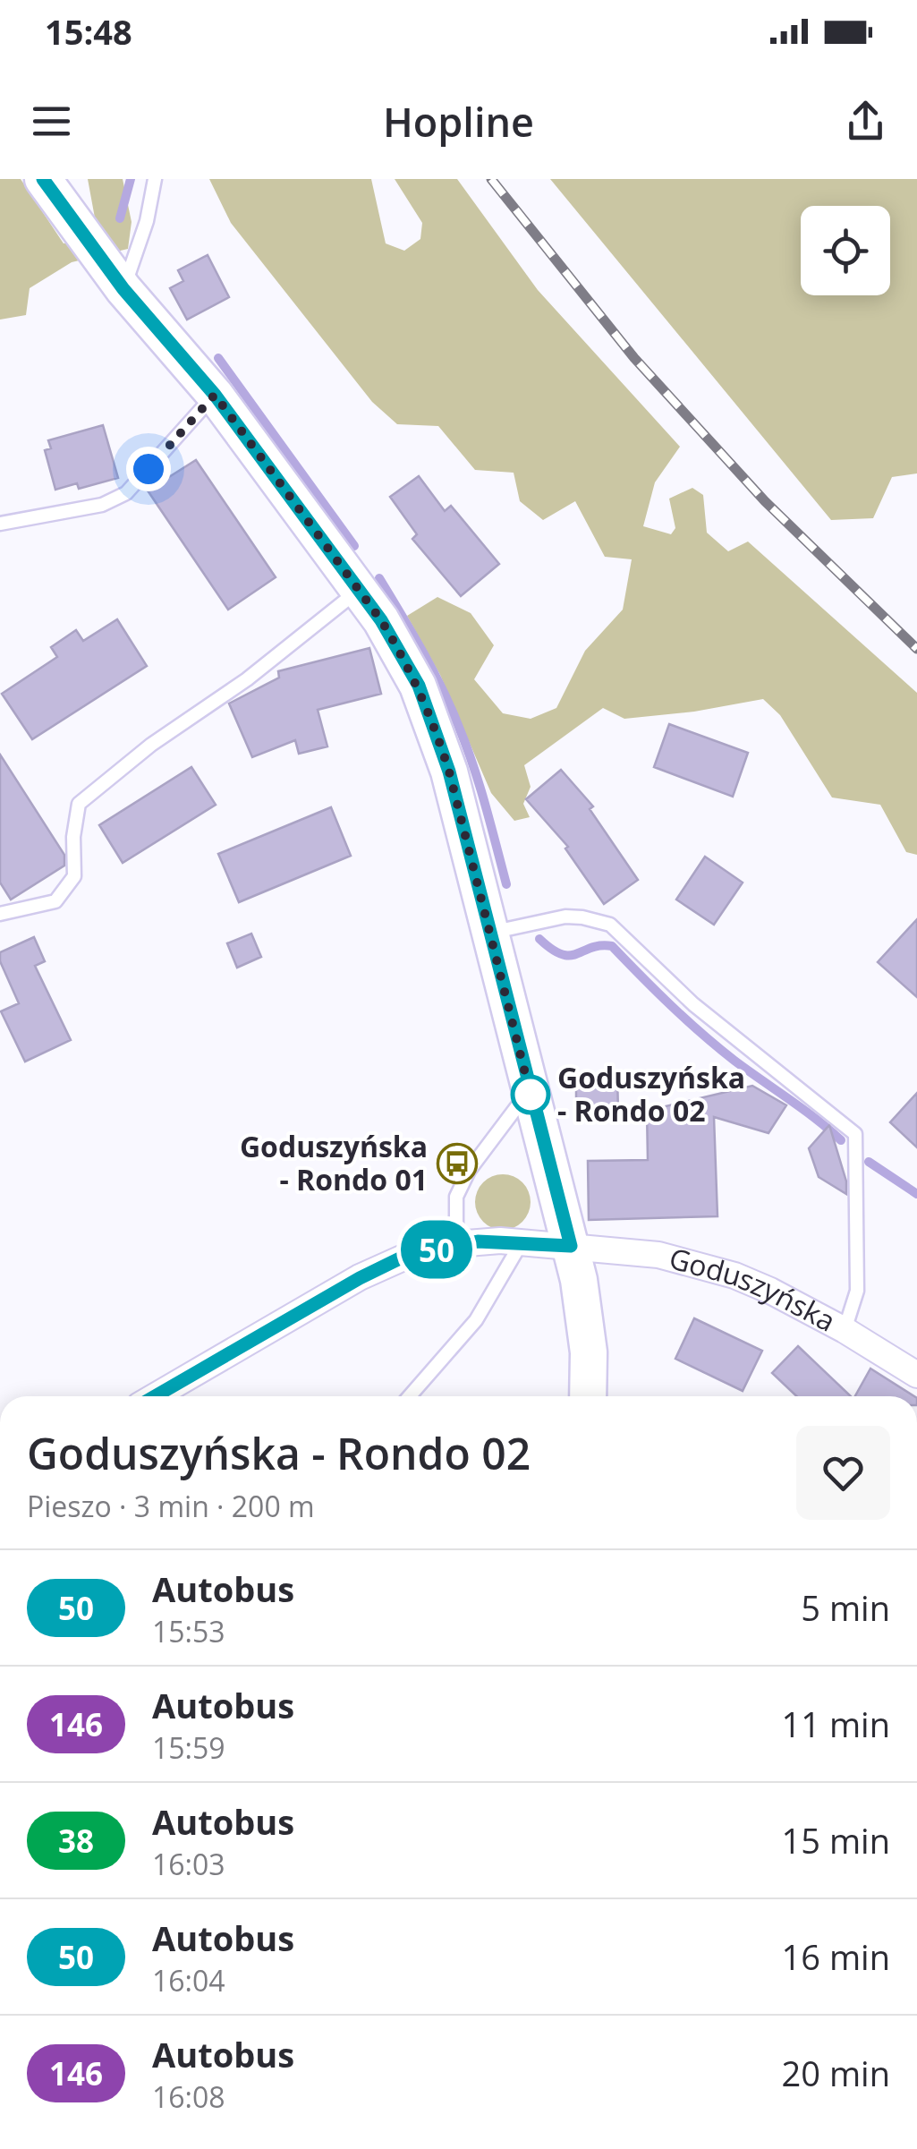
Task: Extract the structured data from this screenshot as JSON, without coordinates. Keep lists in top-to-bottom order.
{
  "streets": {
    "street": ["Goduszyńska"]
  },
  "places": {
    "other": ["Goduszyńska - Rondo 02"],
    "bus stop": ["Goduszyńska - Rondo 01"]
  },
  "lines": ["bus line 50"],
  "page": {
    "status": "15:48",
    "header": "Hopline",
    "on_map": "50",
    "heading": ["Goduszyńska - Rondo 02", "Pieszo · 3 min · 200 m"],
    "list": [
      {
        "mark": "50",
        "name": "Autobus",
        "note": "15:53",
        "value": "5 min"
      },
      {
        "mark": "146",
        "name": "Autobus",
        "note": "15:59",
        "value": "11 min"
      },
      {
        "mark": "38",
        "name": "Autobus",
        "note": "16:03",
        "value": "15 min"
      },
      {
        "mark": "50",
        "name": "Autobus",
        "note": "16:04",
        "value": "16 min"
      },
      {
        "mark": "146",
        "name": "Autobus",
        "note": "16:08",
        "value": "20 min"
      }
    ]
  }
}
